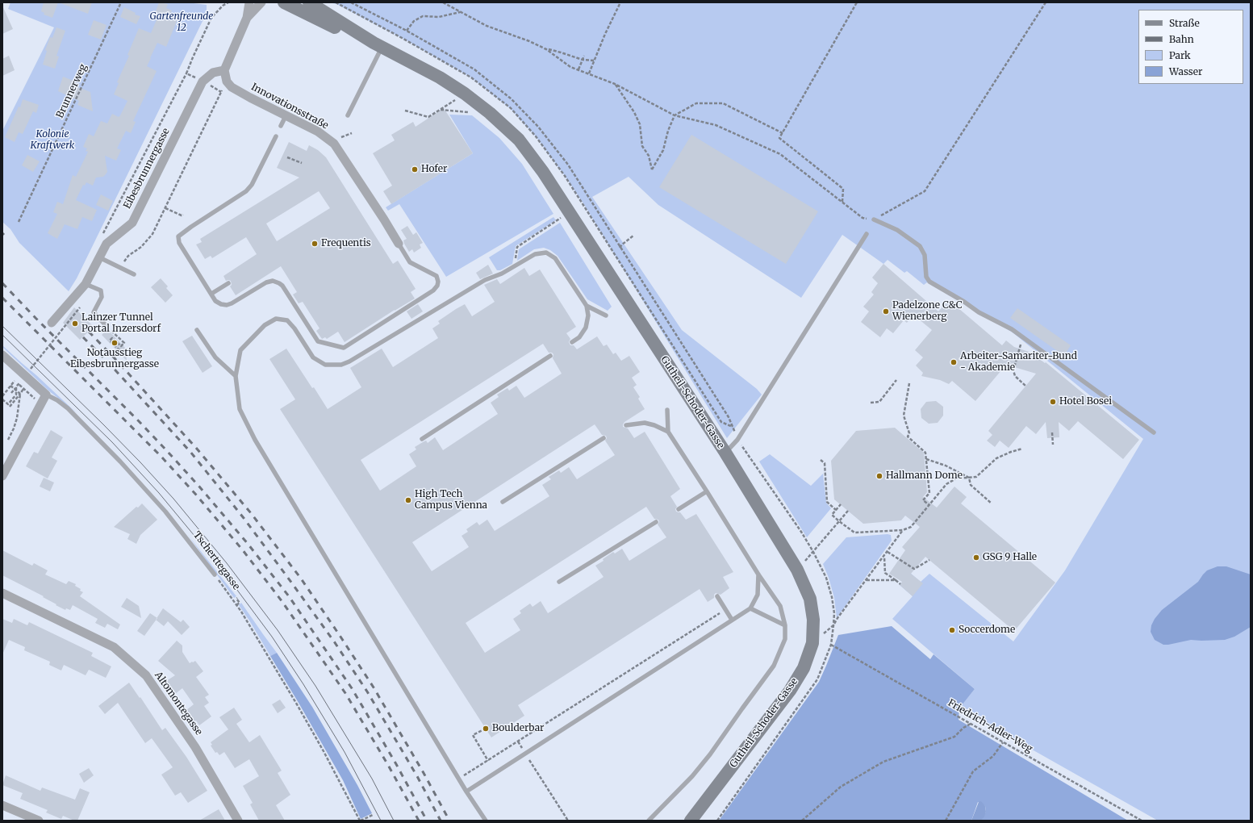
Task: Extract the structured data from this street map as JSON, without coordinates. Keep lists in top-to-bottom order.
{
  "streets": {
    "street": [
      "Innovationsstraße",
      "Eibesbrunnergasse",
      "Gutheil-Schoder-Gasse",
      "Tscherttegasse",
      "Altomontegasse"
    ],
    "path": ["Brunnerweg", "Friedrich-Adler-Weg"]
  },
  "parks": ["Gartenfreunde 12", "Kolonie Kraftwerk"],
  "places": [
    "Hofer",
    "Frequentis",
    "Padelzone C&C Wienerberg",
    "Lainzer Tunnel Portal Inzersdorf",
    "Notausstieg Eibesbrunnergasse",
    "Arbeiter-Samariter-Bund - Akademie",
    "Hotel Bosei",
    "Hallmann Dome",
    "High Tech Campus Vienna",
    "GSG 9 Halle",
    "Soccerdome",
    "Boulderbar"
  ],
  "legend": [
    "Straße",
    "Bahn",
    "Park",
    "Wasser"
  ]
}
